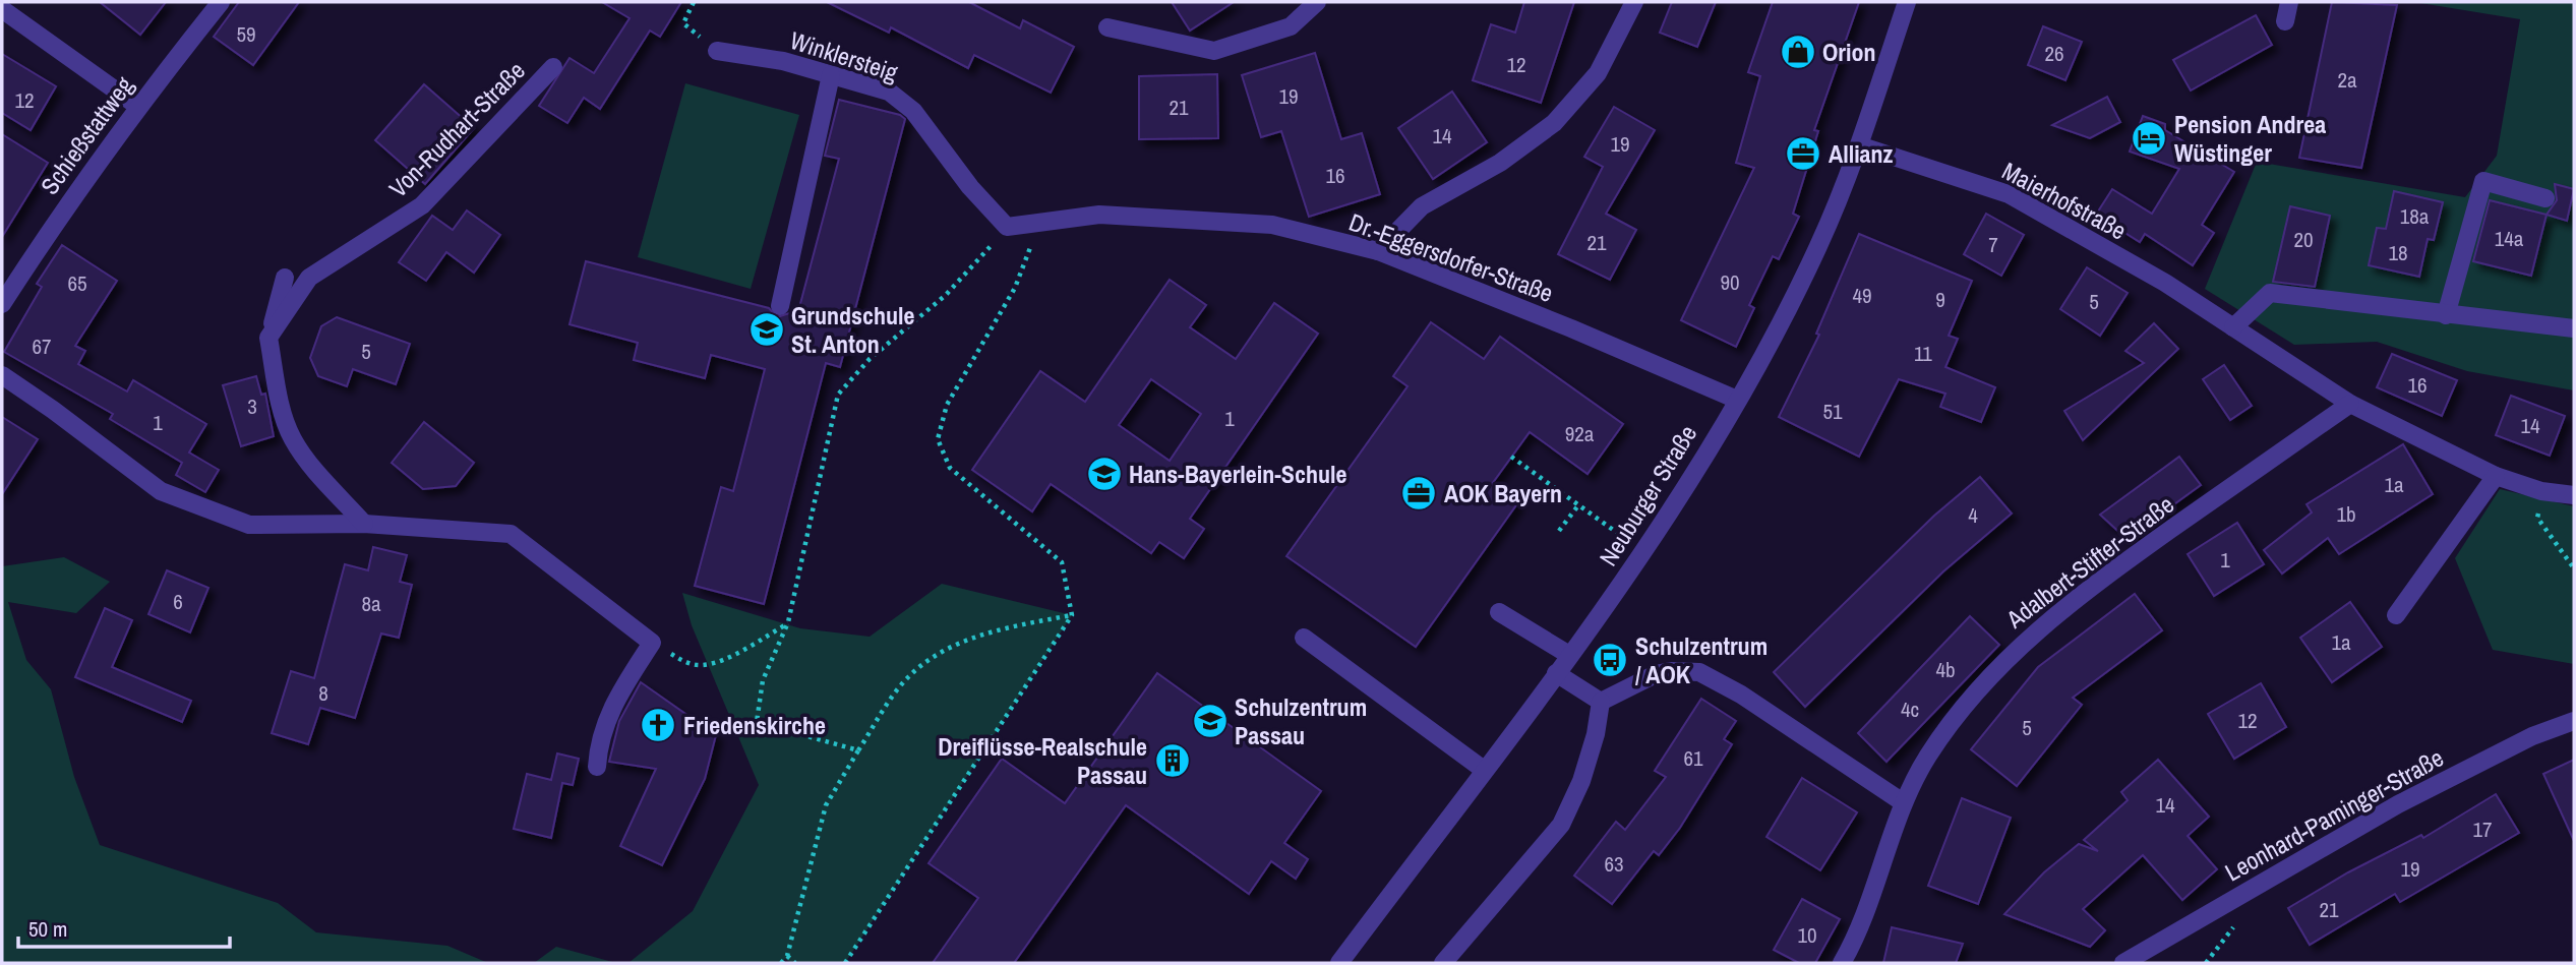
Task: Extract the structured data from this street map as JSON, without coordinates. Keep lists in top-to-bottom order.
{
  "streets": {
    "street": [
      "Winklersteig",
      "Von-Rudhart-Straße",
      "Schießstattweg",
      "Maierhofstraße",
      "Dr.-Eggersdorfer-Straße",
      "Neuburger Straße",
      "Adalbert-Stifter-Straße",
      "Leonhard-Paminger-Straße"
    ]
  },
  "crossings": [
    ["Winklersteig", "Dr.-Eggersdorfer-Straße"],
    ["Maierhofstraße", "Neuburger Straße"],
    ["Maierhofstraße", "Adalbert-Stifter-Straße"],
    ["Dr.-Eggersdorfer-Straße", "Neuburger Straße"]
  ],
  "places": {
    "shop": ["Orion"],
    "hotel": ["Pension Andrea Wüstinger"],
    "office": ["Allianz", "AOK Bayern"],
    "school or university": ["Grundschule St. Anton", "Hans-Bayerlein-Schule", "Schulzentrum Passau"],
    "bus stop": ["Schulzentrum / AOK"],
    "church": ["Friedenskirche"],
    "building": ["Dreiflüsse-Realschule Passau"]
  },
  "house_numbers": [
    "59",
    "26",
    "12",
    "2a",
    "19",
    "12",
    "21",
    "14",
    "19",
    "16",
    "18a",
    "14a",
    "20",
    "21",
    "7",
    "18",
    "90",
    "65",
    "49",
    "9",
    "5",
    "67",
    "5",
    "11",
    "16",
    "3",
    "51",
    "1",
    "1",
    "14",
    "92a",
    "1a",
    "1b",
    "4",
    "1",
    "6",
    "8a",
    "1a",
    "4b",
    "8",
    "4c",
    "12",
    "5",
    "61",
    "14",
    "17",
    "63",
    "19",
    "21",
    "10"
  ],
  "scale_bar": "50 m"
}
